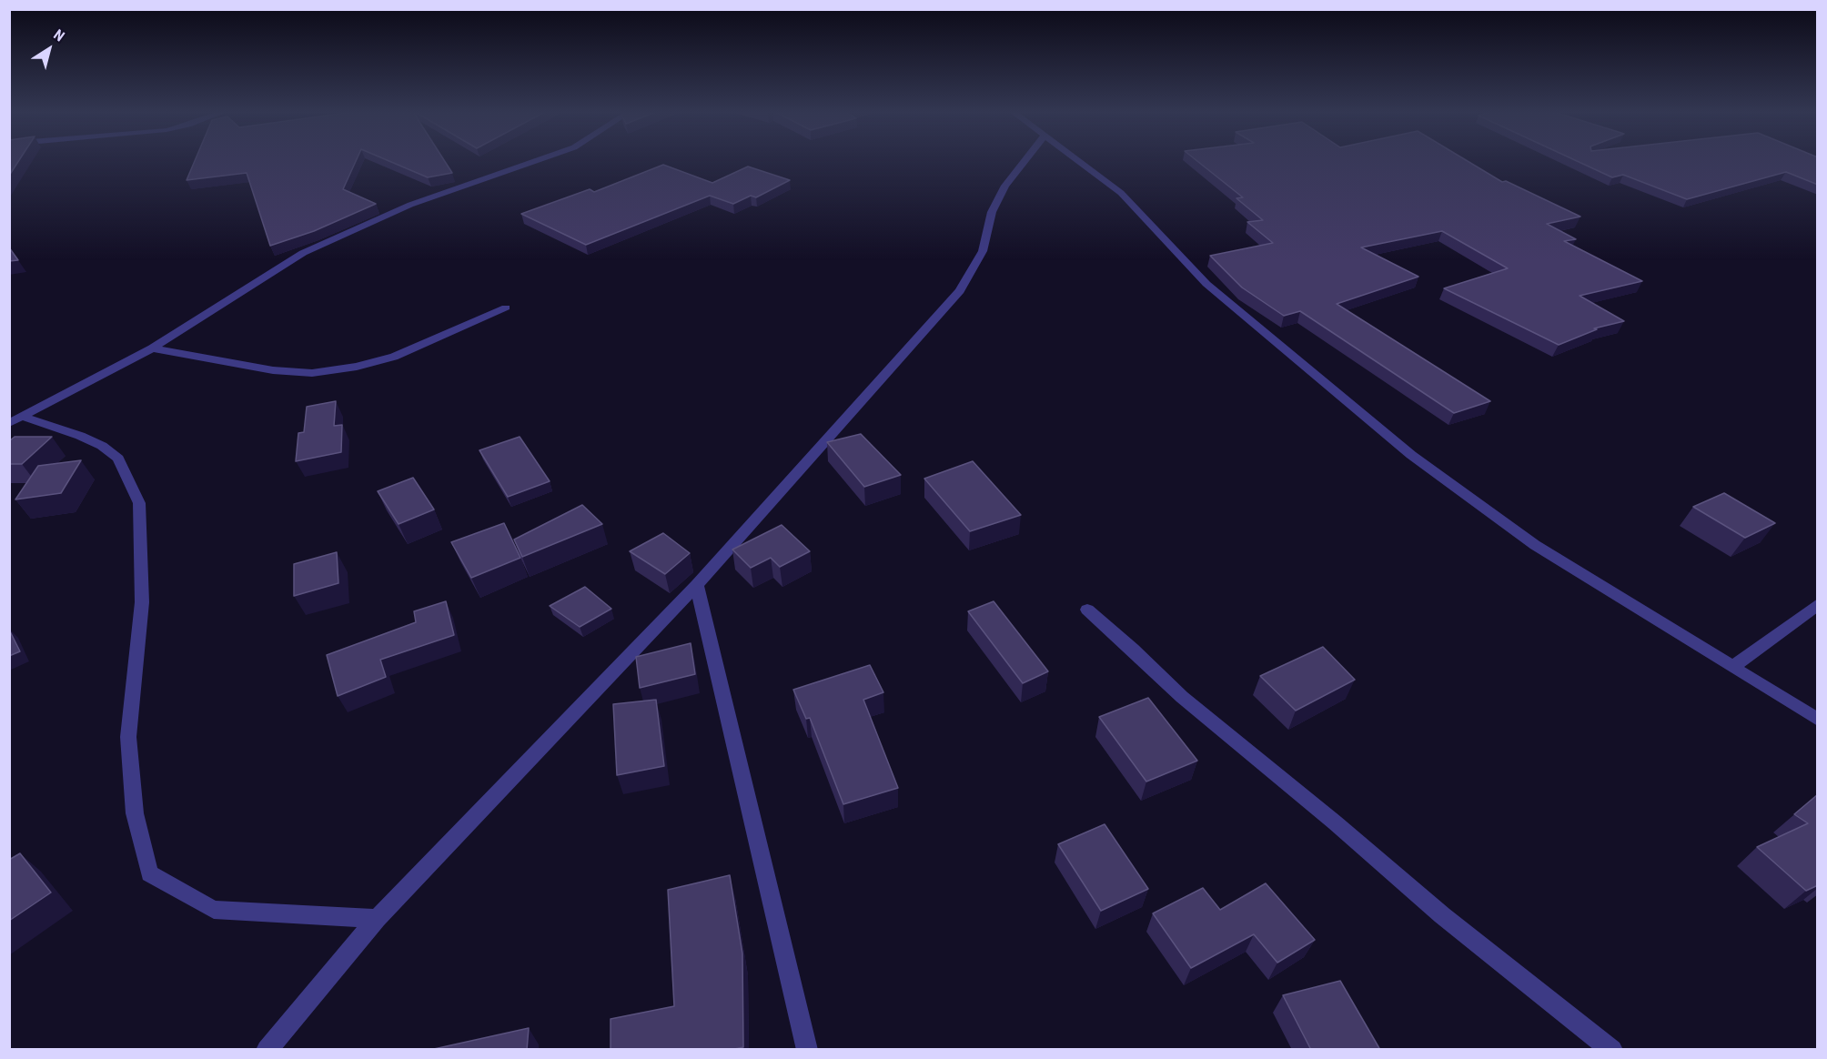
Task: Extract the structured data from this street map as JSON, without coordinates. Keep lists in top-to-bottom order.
{
  "north": "top right"
}
